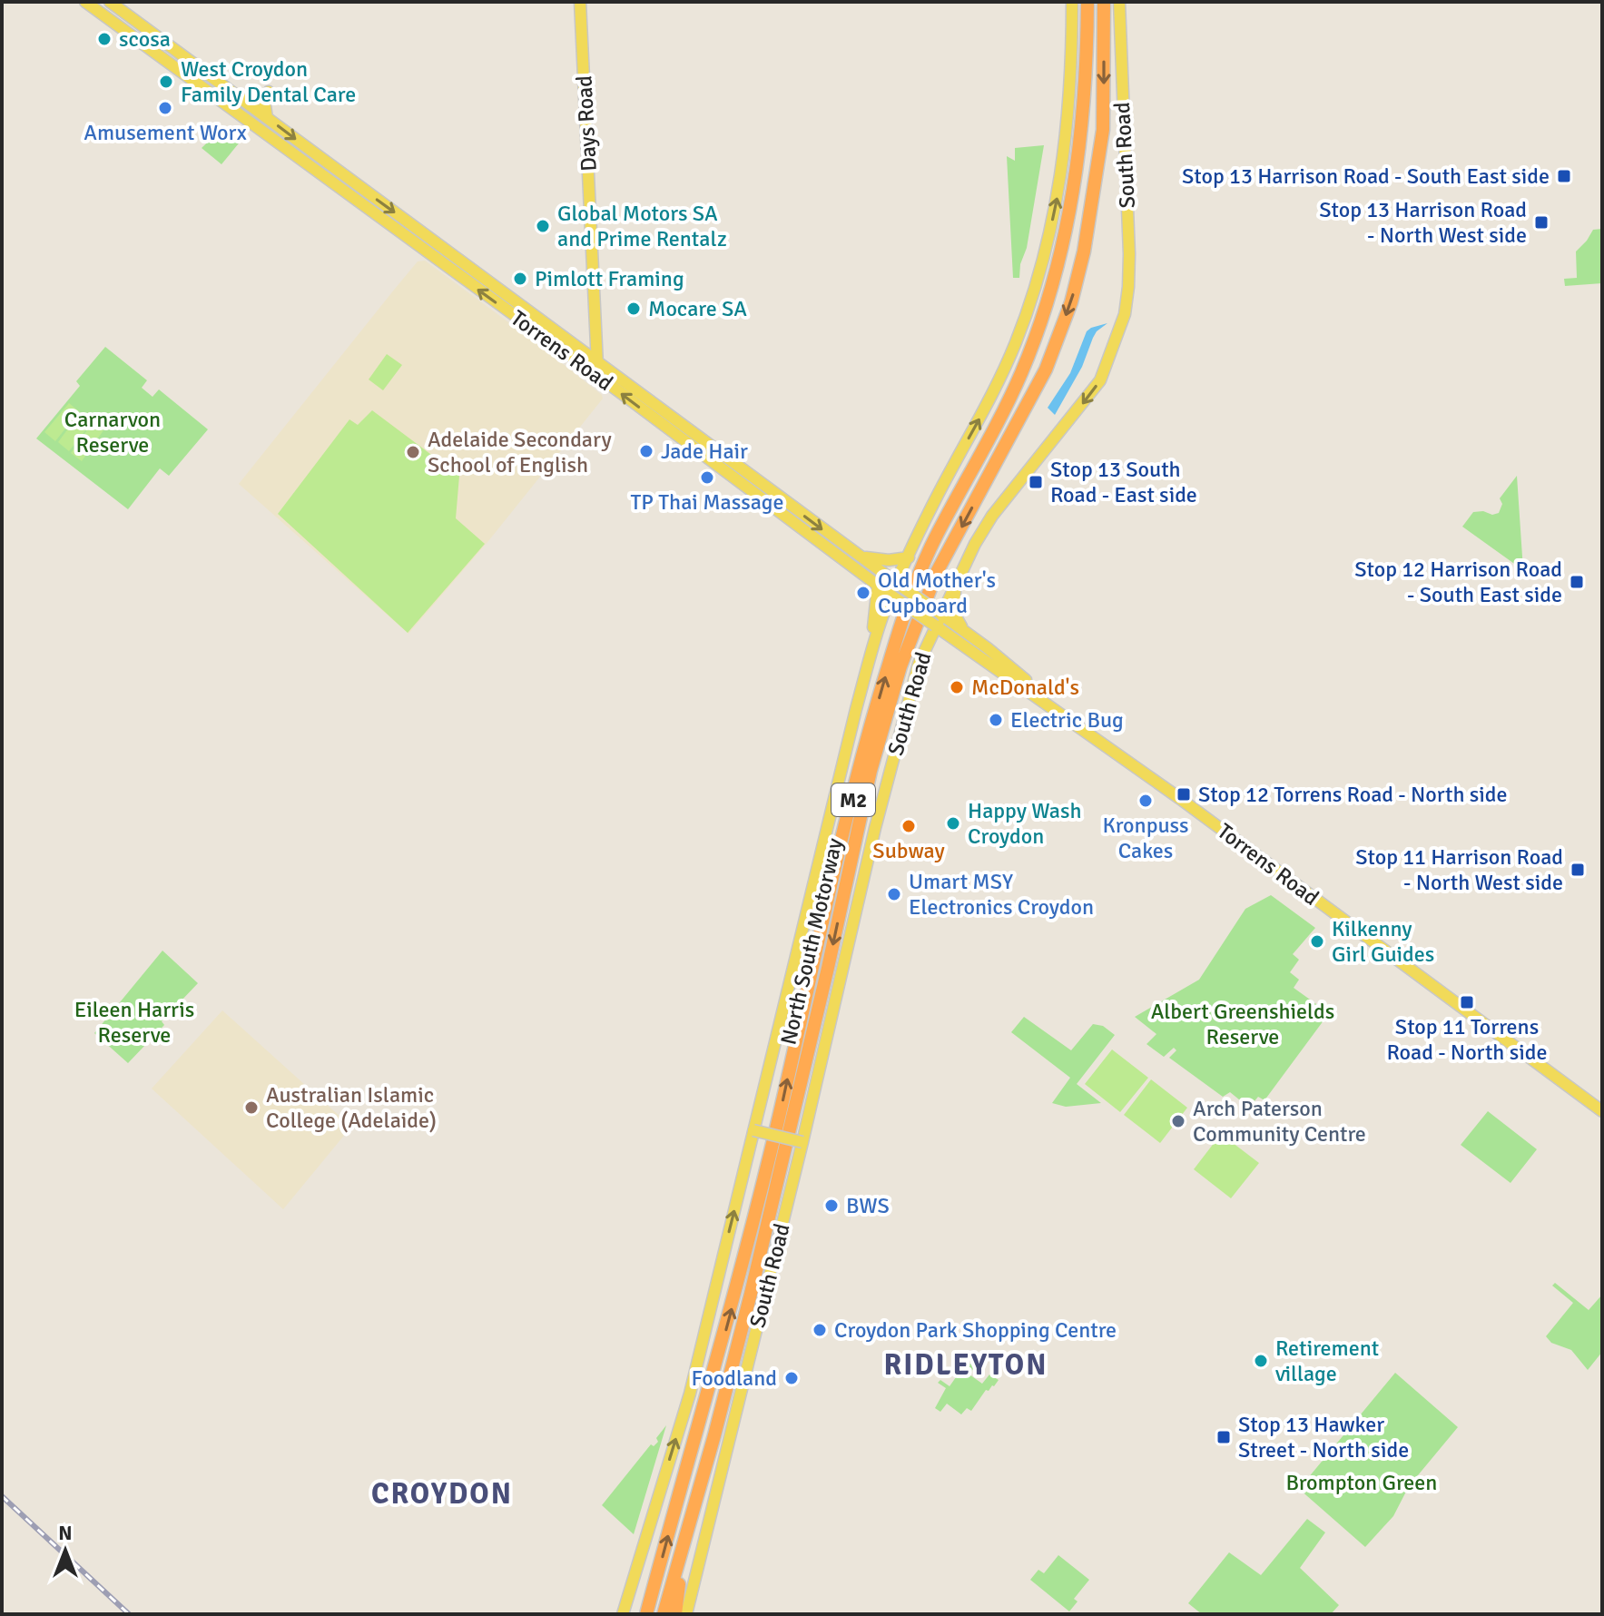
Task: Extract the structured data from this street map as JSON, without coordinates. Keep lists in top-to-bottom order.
{
  "streets": {
    "highway": ["M2", "North South Motorway"],
    "main road": ["Days Road", "South Road", "Torrens Road"]
  },
  "crossings": [
    ["Days Road", "Torrens Road"],
    ["South Road", "Torrens Road"]
  ],
  "districts": ["RIDLEYTON", "CROYDON"],
  "parks": [
    "Carnarvon Reserve",
    "Eileen Harris Reserve",
    "Albert Greenshields Reserve",
    "Brompton Green"
  ],
  "places": {
    "other": [
      "scosa",
      "West Croydon Family Dental Care",
      "Amusement Worx",
      "Global Motors SA and Prime Rentalz",
      "Pimlott Framing",
      "Mocare SA",
      "Jade Hair",
      "Adelaide Secondary School of English",
      "TP Thai Massage",
      "Old Mother's Cupboard",
      "McDonald's",
      "Electric Bug",
      "Kronpuss Cakes",
      "Happy Wash Croydon",
      "Subway",
      "Umart MSY Electronics Croydon",
      "Kilkenny Girl Guides",
      "Australian Islamic College (Adelaide)",
      "Arch Paterson Community Centre",
      "BWS",
      "Croydon Park Shopping Centre",
      "Retirement village",
      "Foodland"
    ],
    "transit": [
      "Stop 13 Harrison Road - South East side",
      "Stop 13 Harrison Road - North West side",
      "Stop 13 South Road - East side",
      "Stop 12 Harrison Road - South East side",
      "Stop 12 Torrens Road - North side",
      "Stop 11 Harrison Road - North West side",
      "Stop 11 Torrens Road - North side",
      "Stop 13 Hawker Street - North side"
    ]
  },
  "north": "top"
}
